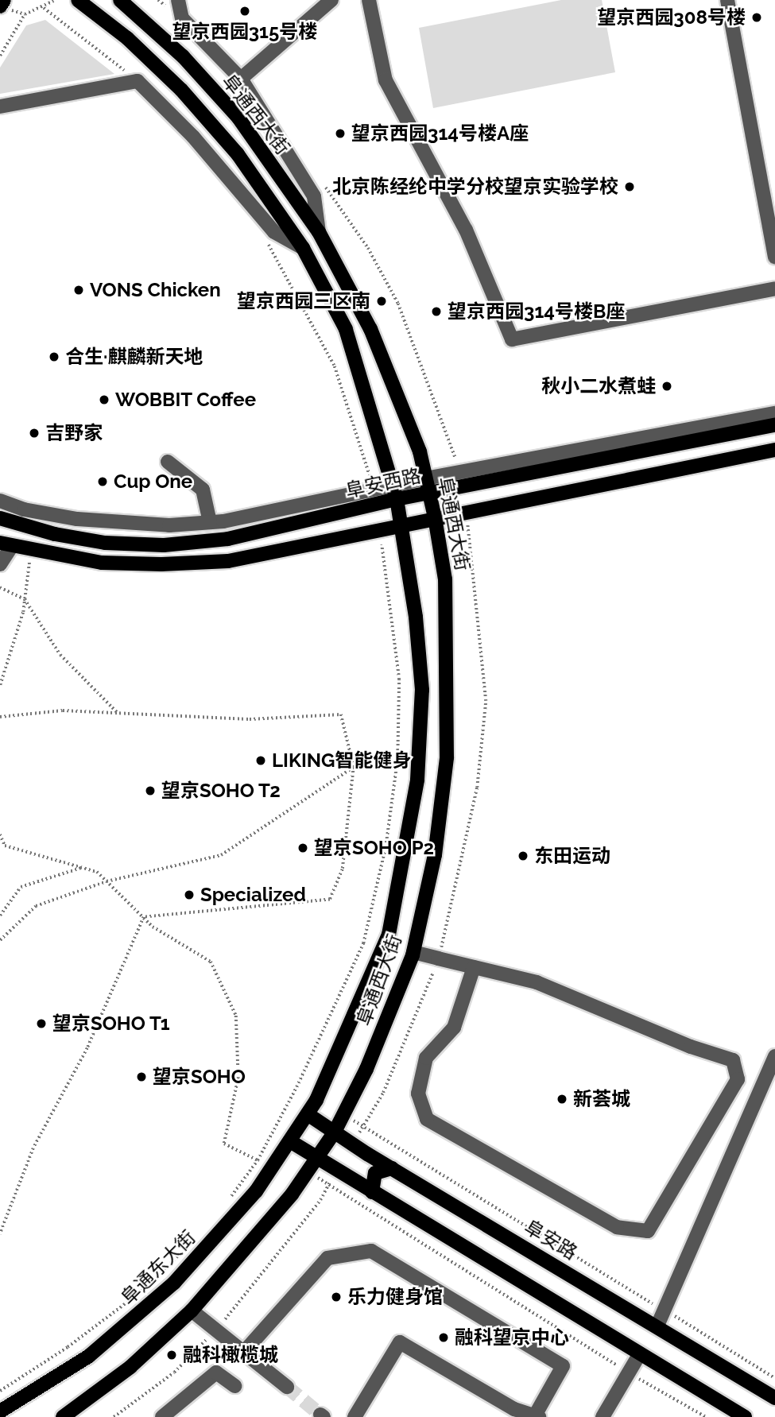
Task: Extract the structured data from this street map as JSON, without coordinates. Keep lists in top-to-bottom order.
{
  "streets": {
    "main road": [
      "阜通西大街",
      "阜安西路",
      "阜安路",
      "阜通东大街"
    ]
  },
  "crossings": [
    ["阜通西大街", "阜安西路"],
    ["阜通西大街", "阜安路"],
    ["阜通西大街", "阜通东大街"],
    ["阜安路", "阜通东大街"]
  ],
  "places": [
    "望京西园315号楼",
    "望京西园308号楼",
    "望京西园314号楼A座",
    "北京陈经纶中学分校望京实验学校",
    "VONS Chicken",
    "望京西园三区南",
    "望京西园314号楼B座",
    "合生·麒麟新天地",
    "秋小二水煮蛙",
    "WOBBIT Coffee",
    "吉野家",
    "Cup One",
    "LIKING智能健身",
    "望京SOHO T2",
    "望京SOHO P2",
    "东田运动",
    "Specialized",
    "望京SOHO T1",
    "望京SOHO",
    "新荟城",
    "乐力健身馆",
    "融科望京中心",
    "融科橄榄城"
  ]
}
